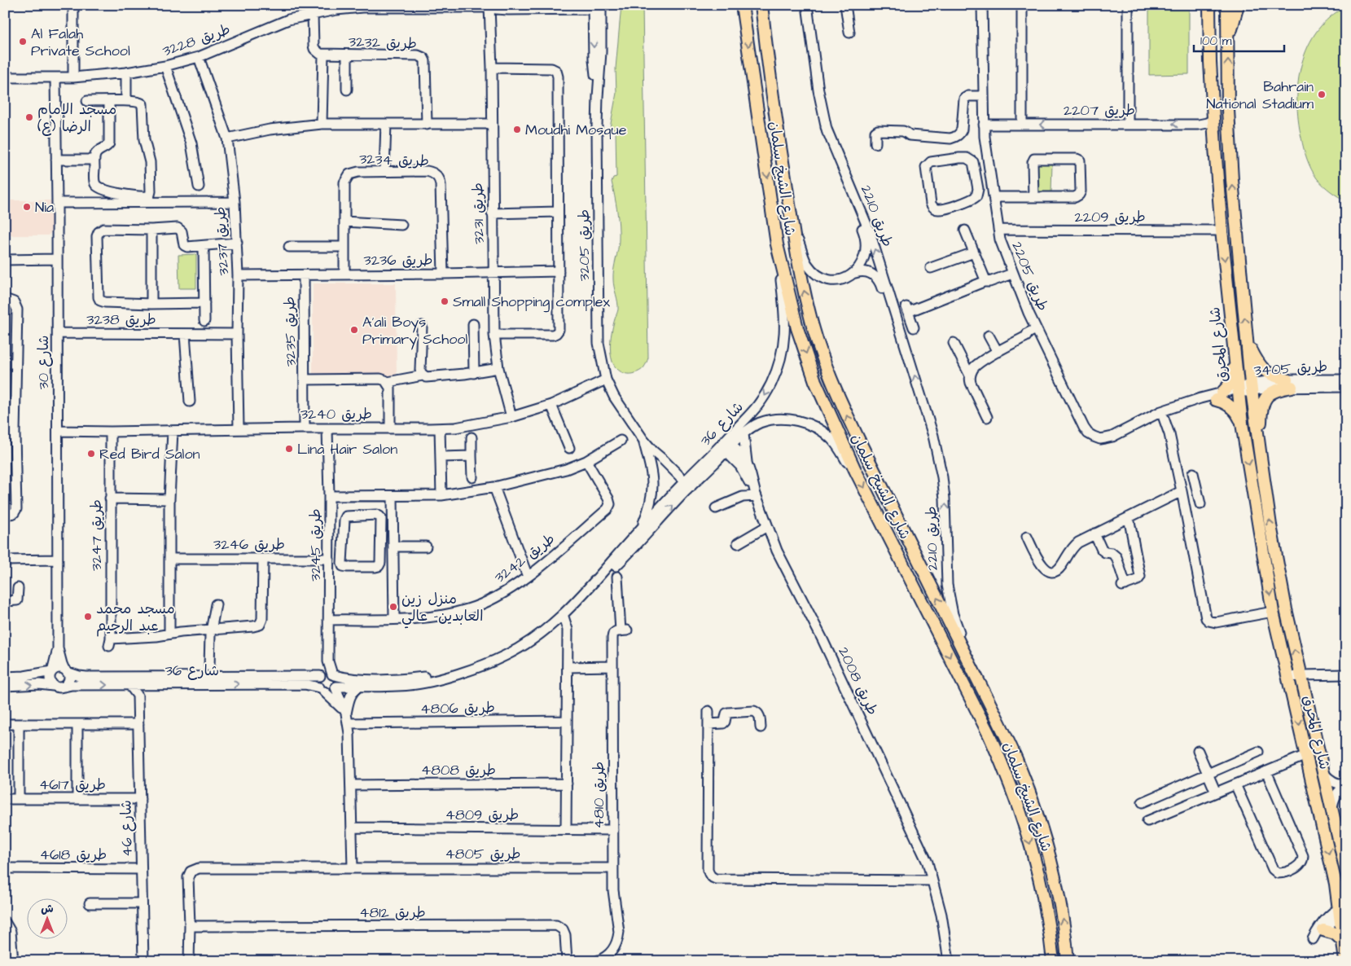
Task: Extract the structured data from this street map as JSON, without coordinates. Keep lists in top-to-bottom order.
{
  "streets": {
    "main road": ["شارع الشيخ سلمان", "شارع المحرق"],
    "street": [
      "طريق 3228",
      "طريق 3232",
      "طريق 2207",
      "طريق 3234",
      "طريق 3231",
      "طريق 2210",
      "طريق 2209",
      "طريق 3237",
      "طريق 3205",
      "طريق 3236",
      "طريق 2205",
      "طريق 3238",
      "طريق 3235",
      "شارع 30",
      "طريق 3405",
      "طريق 3240",
      "شارع 36",
      "طريق 3247",
      "طريق 3246",
      "طريق 3245",
      "طريق 3242",
      "طريق 2008",
      "طريق 4806",
      "طريق 4808",
      "طريق 4617",
      "طريق 4810",
      "طريق 4809",
      "شارع 46",
      "طريق 4805",
      "طريق 4618",
      "طريق 4812"
    ]
  },
  "crossings": [
    ["طريق 3228", "طريق 3231"],
    ["طريق 3228", "طريق 3237"],
    ["طريق 3228", "طريق 3205"],
    ["طريق 3228", "شارع 30"],
    ["طريق 2207", "طريق 2205"],
    ["طريق 2207", "شارع المحرق"],
    ["طريق 3234", "طريق 3236"],
    ["شارع الشيخ سلمان", "طريق 2210"],
    ["شارع الشيخ سلمان", "شارع 36"],
    ["طريق 3231", "طريق 3236"],
    ["طريق 3231", "طريق 3235"],
    ["طريق 3231", "طريق 3240"],
    ["طريق 2209", "طريق 2205"],
    ["طريق 2209", "شارع المحرق"],
    ["طريق 3237", "طريق 3236"],
    ["طريق 3237", "طريق 3238"],
    ["طريق 3237", "طريق 3240"],
    ["طريق 3205", "طريق 3240"],
    ["طريق 3205", "شارع 36"],
    ["طريق 3236", "طريق 3235"],
    ["طريق 2205", "شارع المحرق"],
    ["طريق 2205", "طريق 3405"],
    ["طريق 3238", "شارع 30"],
    ["شارع المحرق", "طريق 3405"],
    ["شارع 30", "طريق 3240"],
    ["شارع 30", "شارع 36"],
    ["طريق 3240", "طريق 3247"],
    ["طريق 3240", "طريق 3245"],
    ["شارع 36", "طريق 3245"],
    ["شارع 36", "طريق 2008"],
    ["طريق 3247", "طريق 3246"],
    ["طريق 3246", "طريق 3245"],
    ["طريق 3245", "طريق 3242"],
    ["طريق 4617", "شارع 46"],
    ["طريق 4810", "طريق 4809"],
    ["طريق 4810", "طريق 4805"],
    ["شارع 46", "طريق 4618"],
    ["طريق 4805", "طريق 4812"]
  ],
  "one_way": ["طريق 2207"],
  "places": [
    "Al Falah Private School",
    "Bahrain National Stadium",
    "مسجد الإمام الرضا (ع)",
    "Moudhi Mosque",
    "Nia",
    "Small Shopping complex",
    "A'ali Boys Primary School",
    "Lina Hair Salon",
    "Red Bird Salon",
    "منزل زين العابدين- عالي",
    "مسجد محمد عبد الرحيم"
  ],
  "scale_bar": "100 m",
  "north": "top"
}
